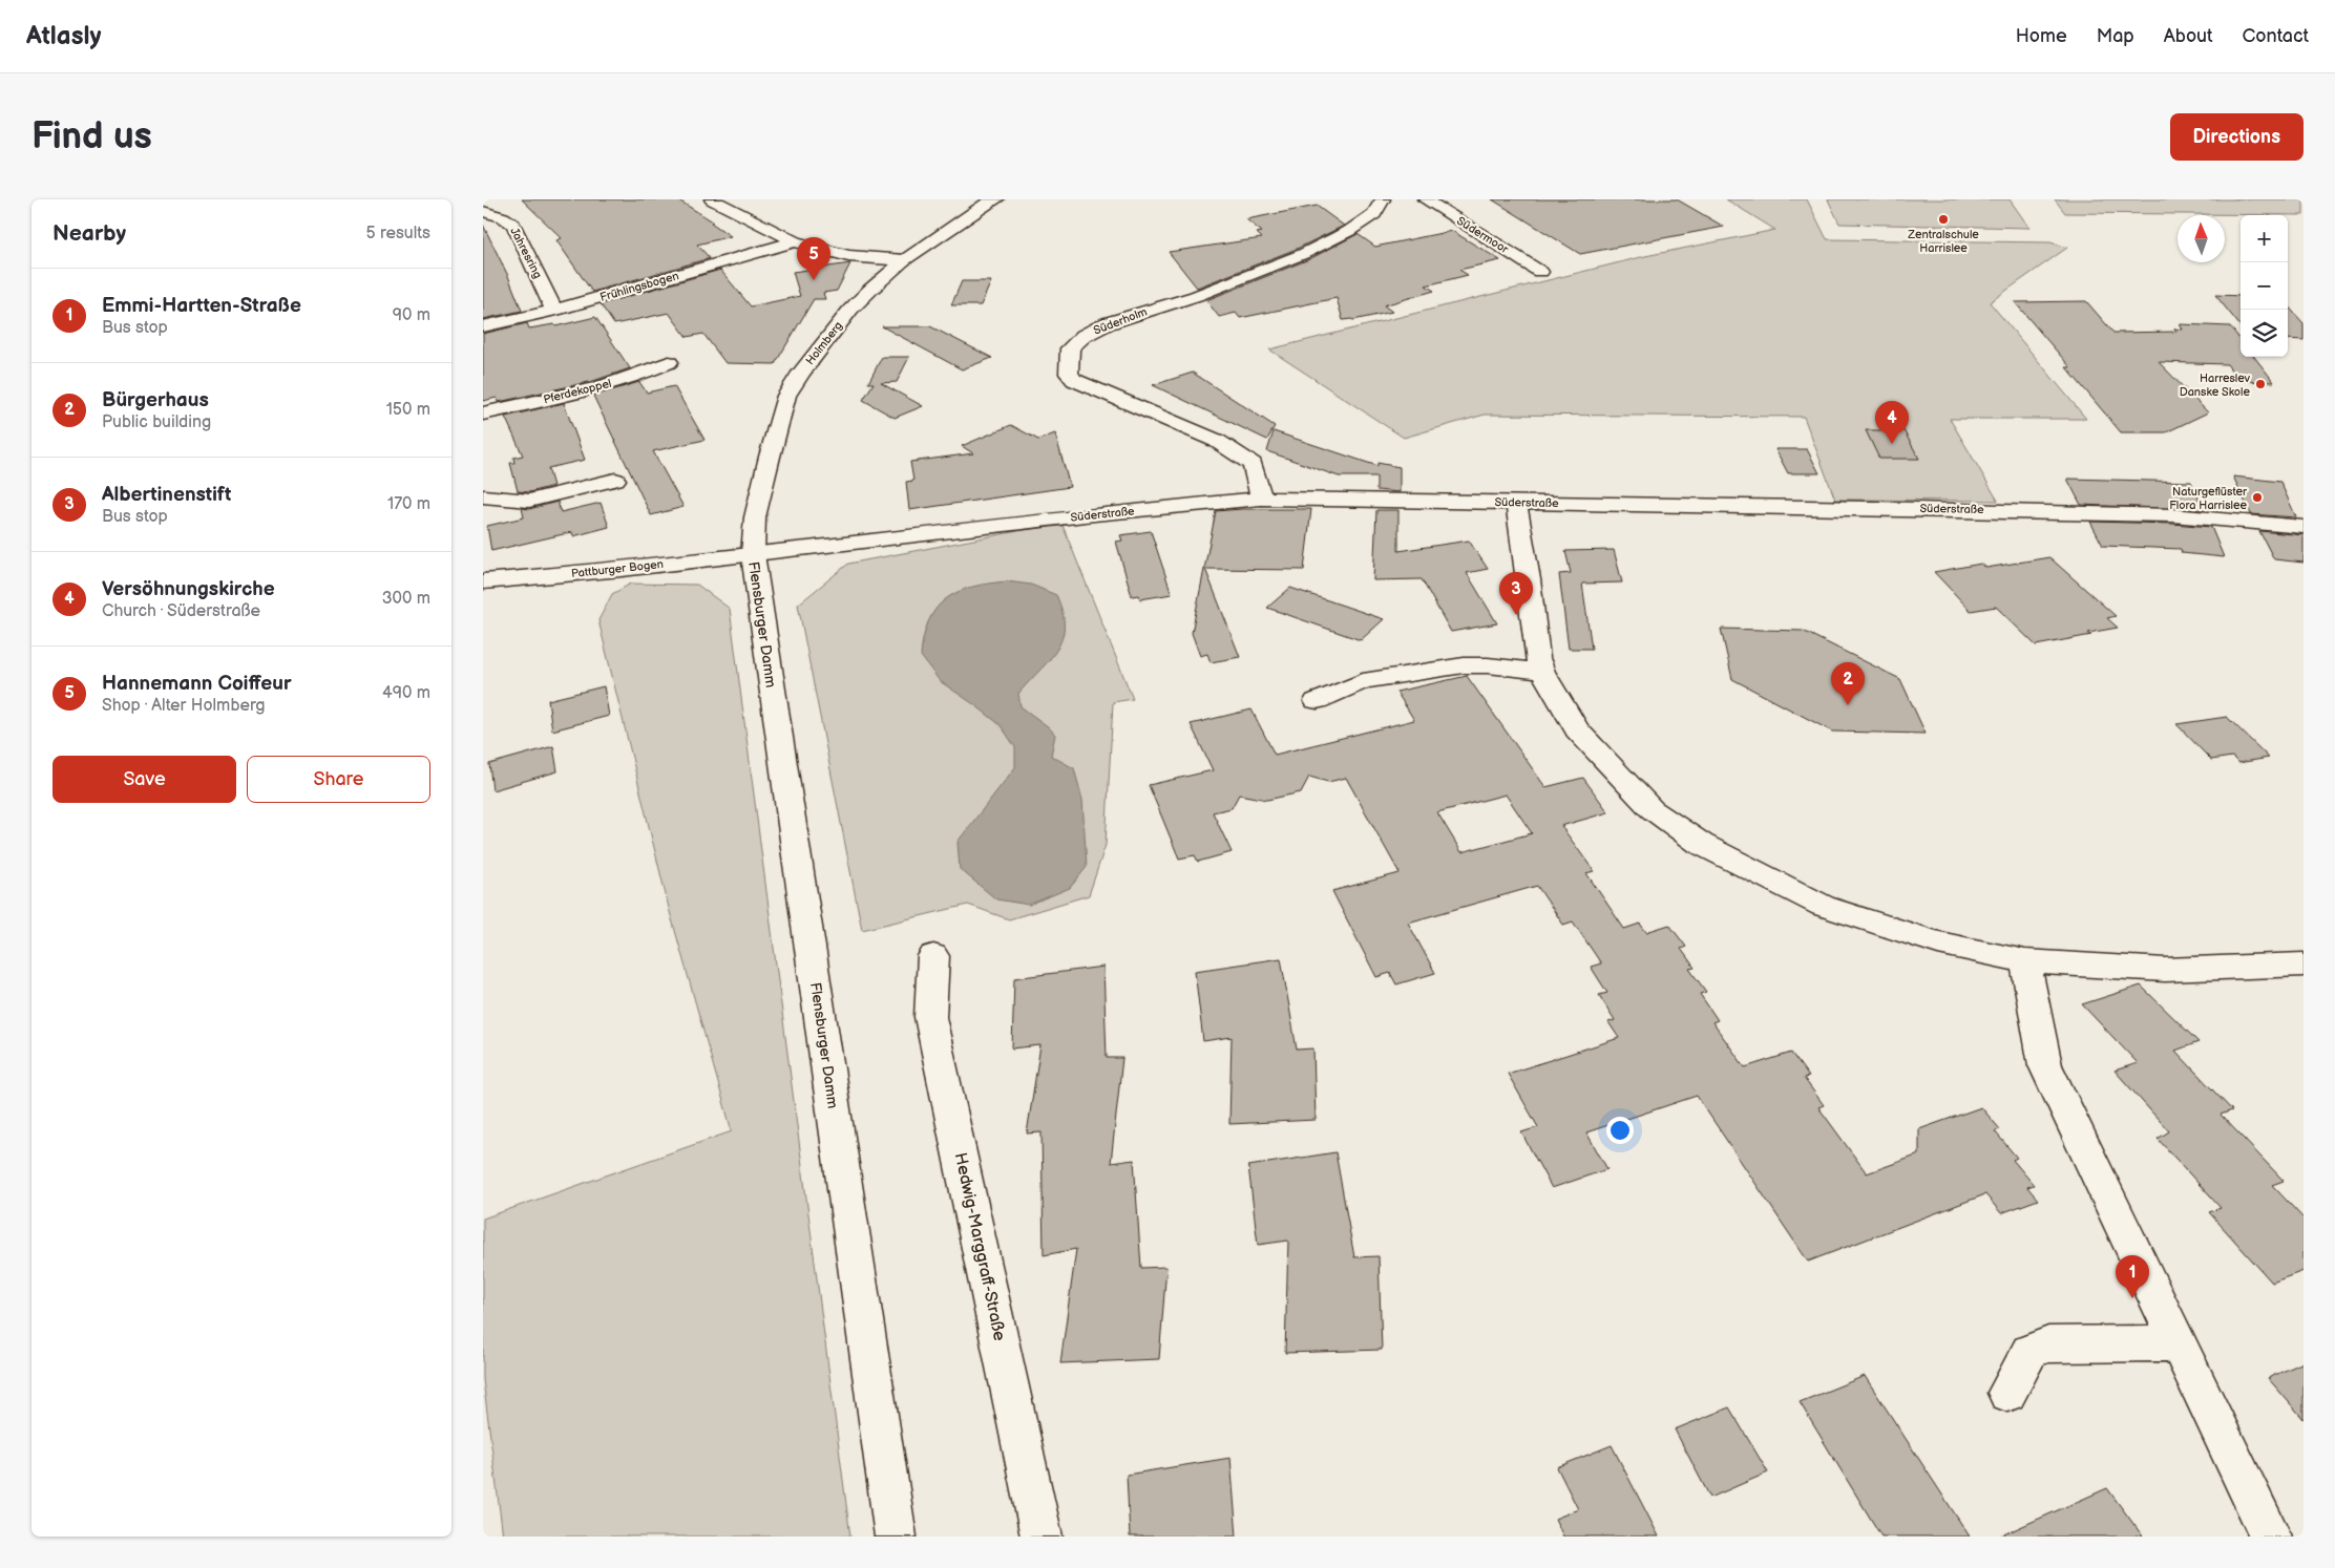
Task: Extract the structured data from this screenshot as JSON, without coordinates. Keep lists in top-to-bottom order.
{
  "streets": {
    "street": [
      "Südermoor",
      "Jahresring",
      "Frühlingsbogen",
      "Süderholm",
      "Holmberg",
      "Pferdekoppel",
      "Süderstraße",
      "Pattburger Bogen",
      "Flensburger Damm",
      "Hedwig-Marggraff-Straße"
    ]
  },
  "crossings": [
    ["Jahresring", "Frühlingsbogen"],
    ["Süderholm", "Süderstraße"],
    ["Holmberg", "Süderstraße"],
    ["Holmberg", "Pattburger Bogen"],
    ["Holmberg", "Flensburger Damm"],
    ["Süderstraße", "Pattburger Bogen"],
    ["Süderstraße", "Flensburger Damm"],
    ["Pattburger Bogen", "Flensburger Damm"]
  ],
  "places": ["Zentralschule Harrislee", "Harreslev Danske Skole", "Naturgeflüster Flora Harrislee"],
  "north": "top",
  "page": {
    "header": "Atlasly",
    "nav": [
      "Home",
      "Map",
      "About",
      "Contact"
    ],
    "buttons": [
      "Directions",
      ["Save", "Share"]
    ],
    "title": "Find us",
    "heading": ["Nearby", "5 results"],
    "map_buttons": ["+", "−"],
    "pins": [
      "5",
      "4",
      "3",
      "2",
      "1"
    ],
    "list": [
      {
        "mark": "1",
        "name": "Emmi-Hartten-Straße",
        "note": "Bus stop",
        "value": "90 m"
      },
      {
        "mark": "2",
        "name": "Bürgerhaus",
        "note": "Public building",
        "value": "150 m"
      },
      {
        "mark": "3",
        "name": "Albertinenstift",
        "note": "Bus stop",
        "value": "170 m"
      },
      {
        "mark": "4",
        "name": "Versöhnungskirche",
        "note": "Church · Süderstraße",
        "value": "300 m"
      },
      {
        "mark": "5",
        "name": "Hannemann Coiffeur",
        "note": "Shop · Alter Holmberg",
        "value": "490 m"
      }
    ]
  }
}
